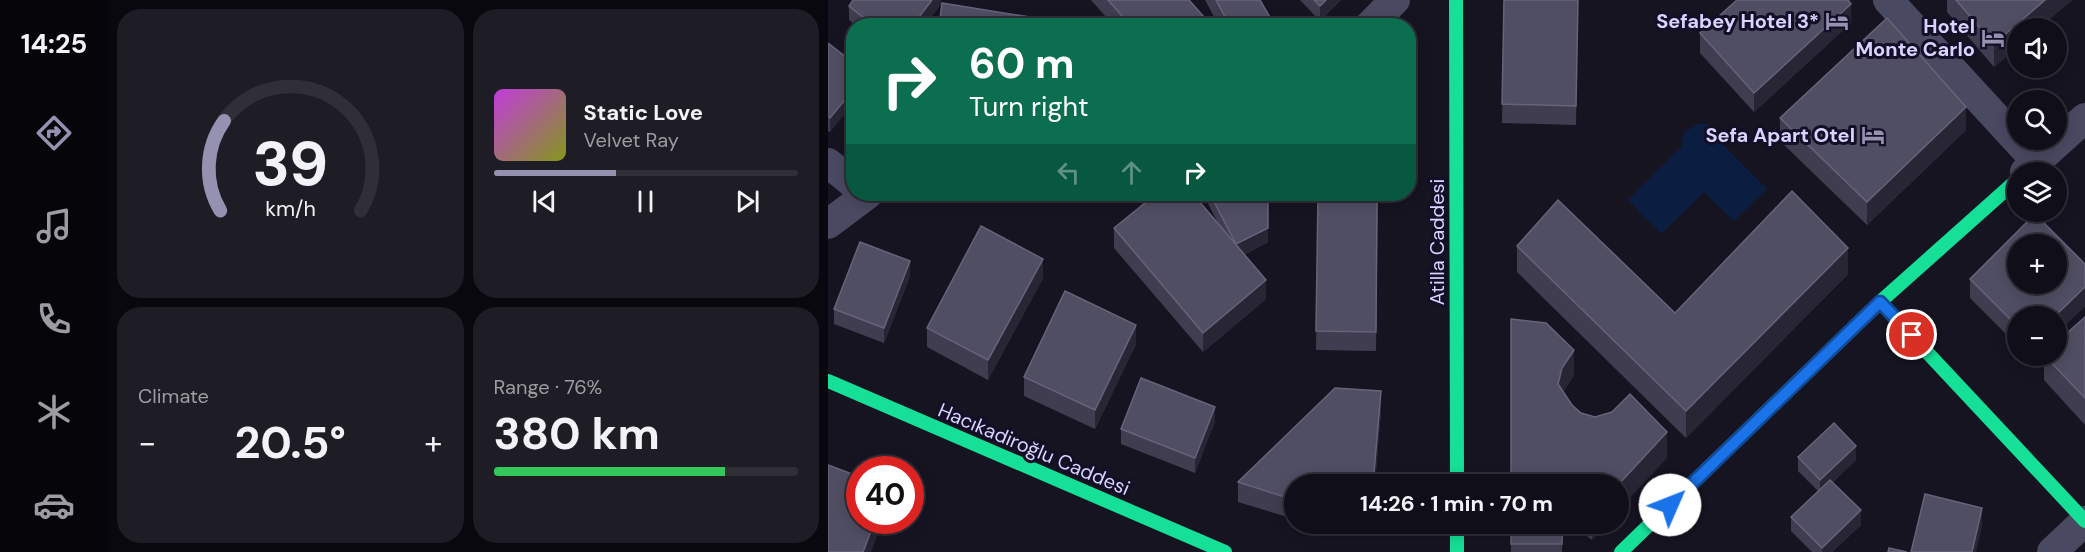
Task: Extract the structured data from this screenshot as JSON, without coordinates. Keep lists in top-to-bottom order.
{
  "streets": {
    "street": ["Atilla Caddesi", "Hacıkadiroğlu Caddesi"]
  },
  "places": {
    "hotel": ["Sefabey Hotel 3*", "Hotel Monte Carlo", "Sefa Apart Otel"]
  },
  "page": {
    "tabs": "14:25",
    "map_buttons": ["+", "−"],
    "turn": ["60 m", "Turn right"],
    "song": ["Static Love", "Velvet Ray"],
    "tile": [
      "Climate",
      ["Range · 76%", "380 km"]
    ],
    "heat": ["−", "20.5°", "+"],
    "limit": "40",
    "trip": "14:26 · 1 min · 70 m",
    "gauge": ["39", "km/h"]
  }
}
